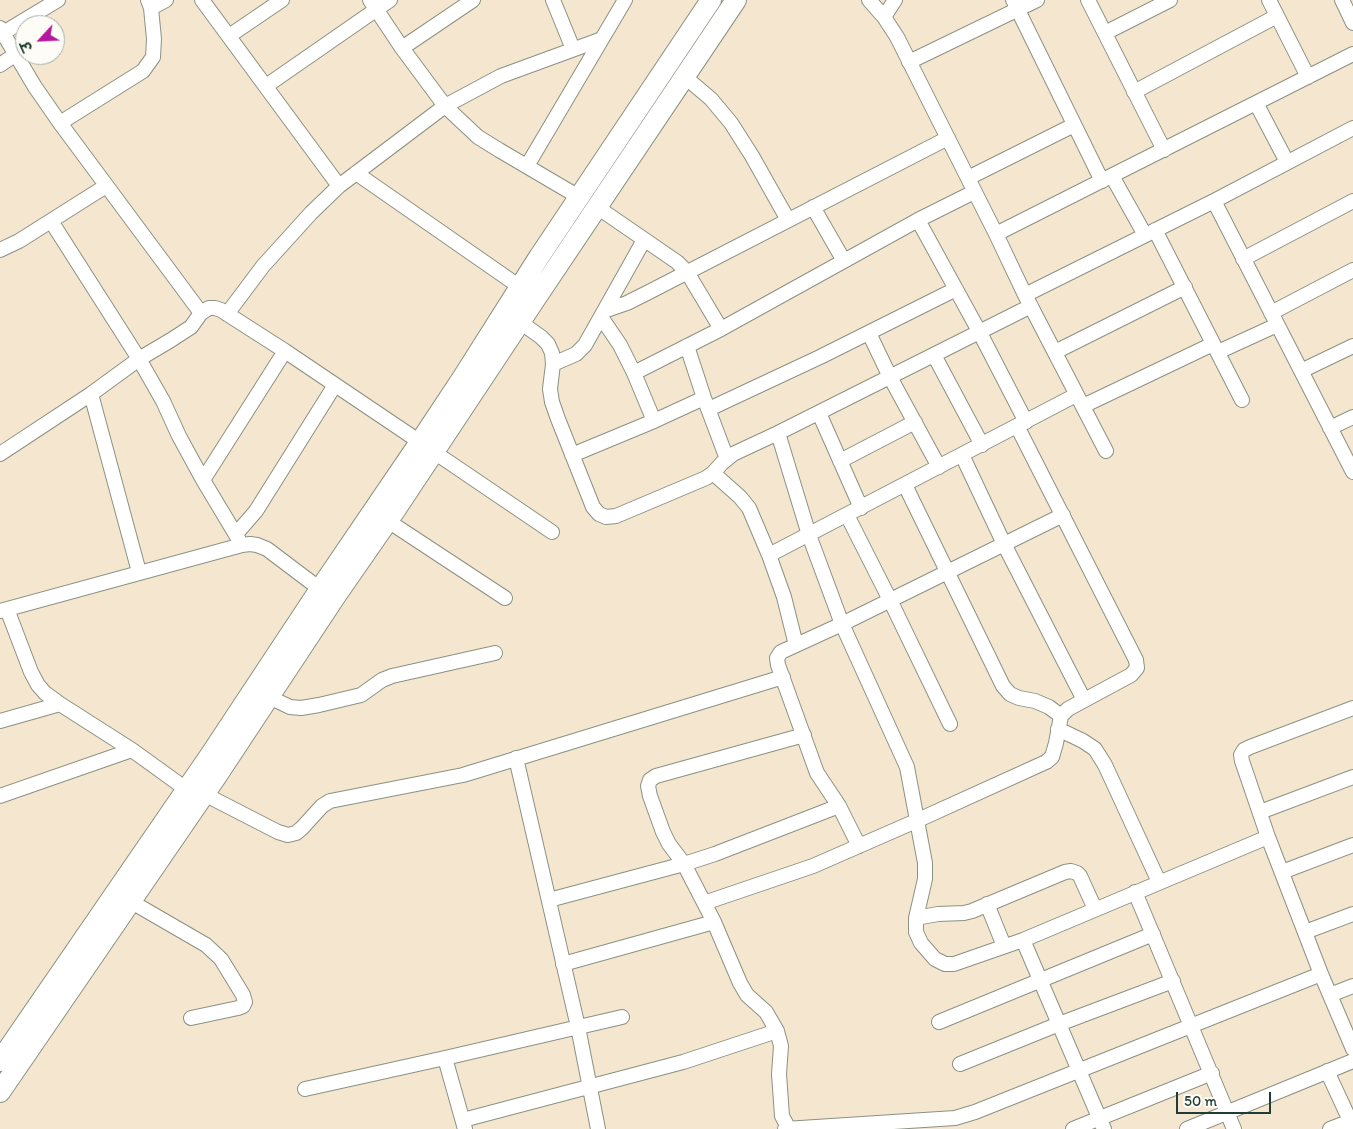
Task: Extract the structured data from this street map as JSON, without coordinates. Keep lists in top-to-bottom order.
{
  "scale_bar": "50 m",
  "north": "bottom left"
}
